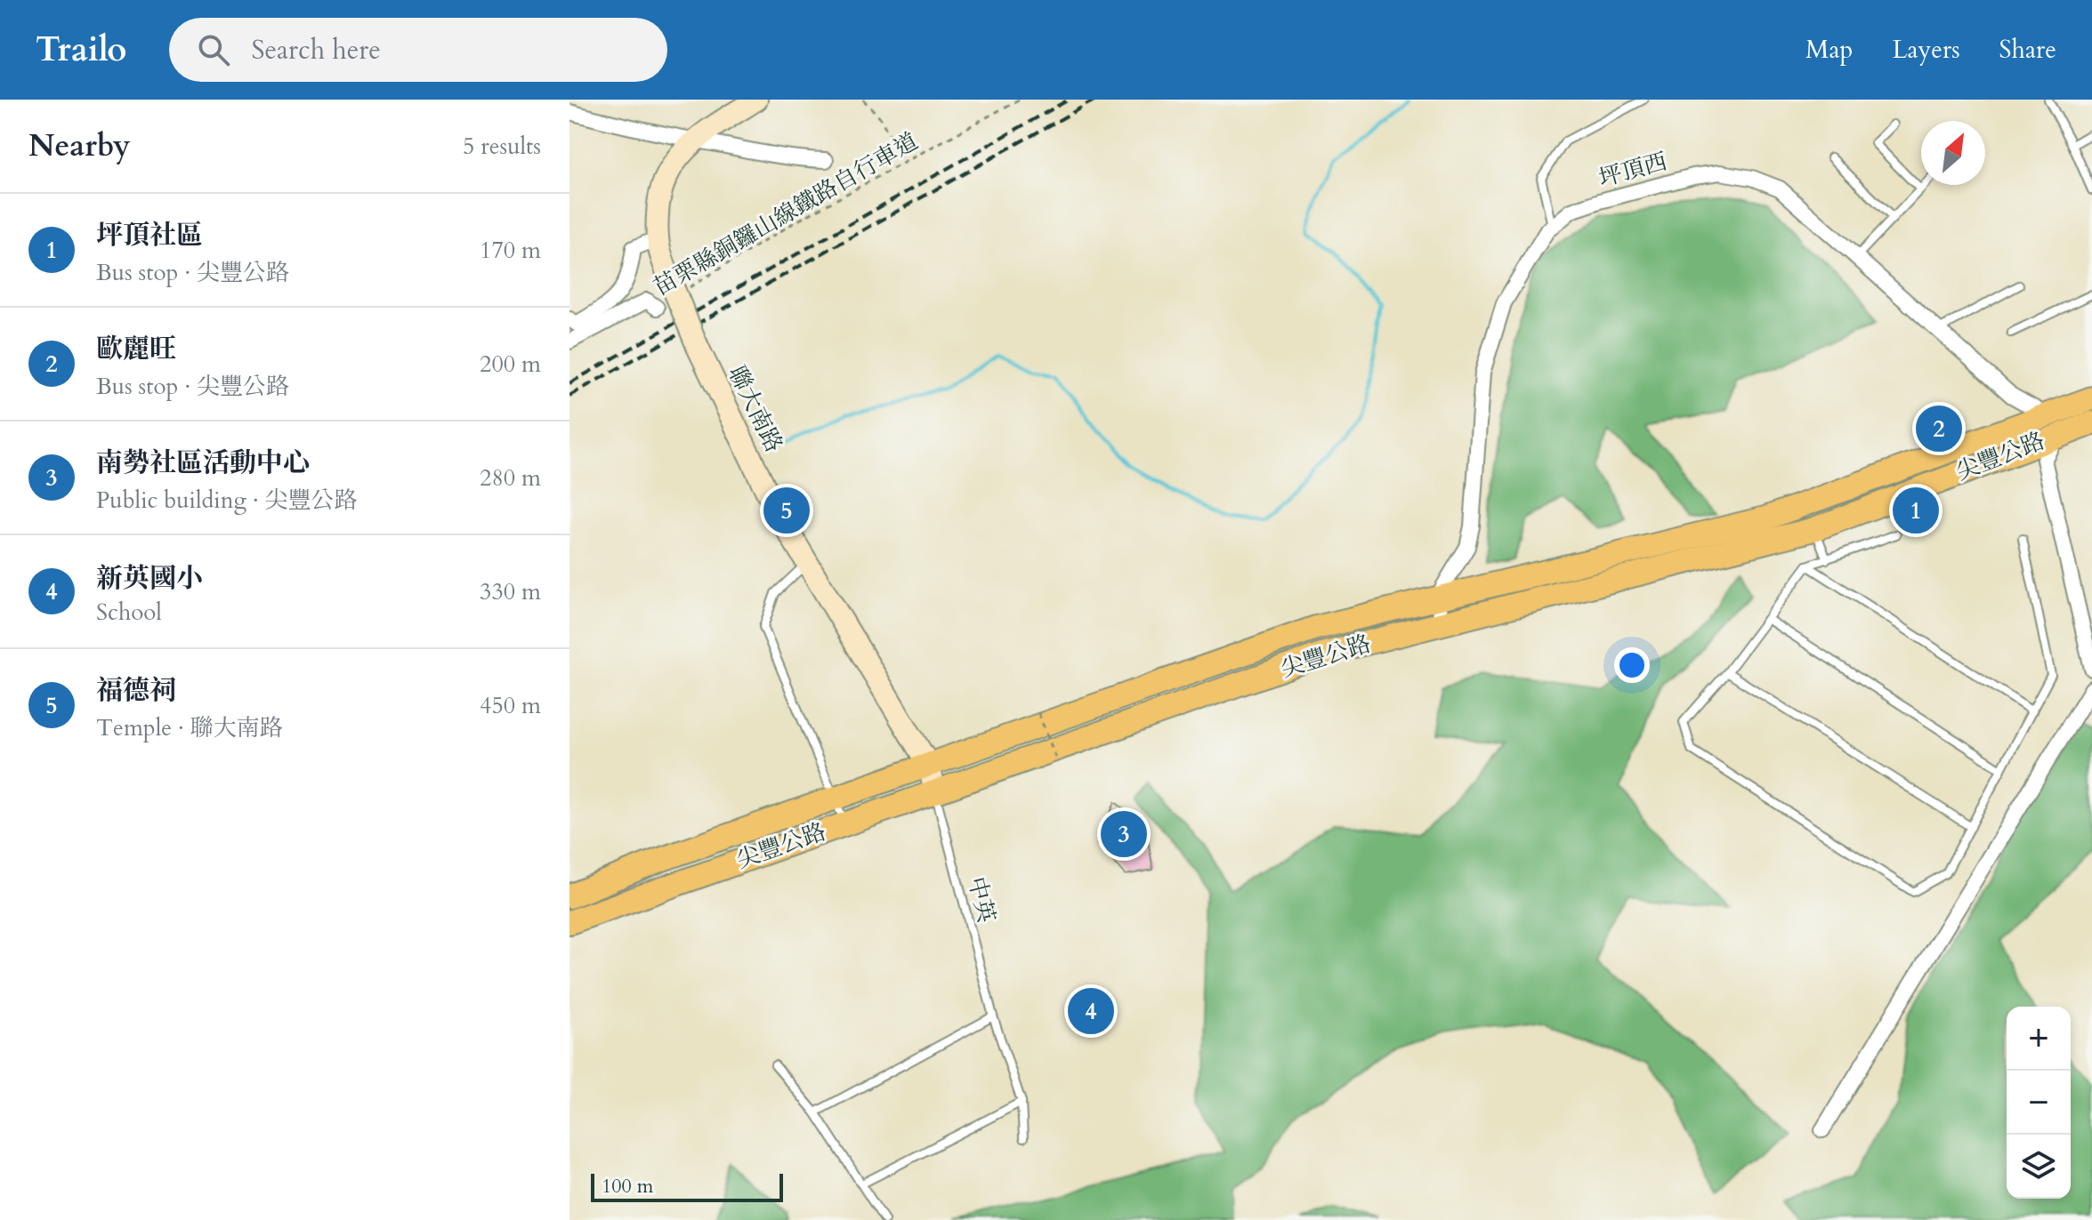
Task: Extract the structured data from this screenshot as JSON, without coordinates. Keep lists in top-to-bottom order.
{
  "streets": {
    "main road": ["尖豐公路"],
    "street": ["坪頂西", "聯大南路"],
    "lane": ["中英"],
    "path": ["苗栗縣銅鑼山線鐵路自行車道"]
  },
  "crossings": [
    ["坪頂西", "尖豐公路"],
    ["苗栗縣銅鑼山線鐵路自行車道", "聯大南路"],
    ["聯大南路", "尖豐公路"],
    ["聯大南路", "中英"],
    ["尖豐公路", "中英"]
  ],
  "scale_bar": "100 m",
  "north": "top right",
  "page": {
    "header": "Trailo",
    "search": "Search here",
    "nav": ["Map", "Layers", "Share"],
    "heading": ["Nearby", "5 results"],
    "list": [
      {
        "mark": "1",
        "name": "坪頂社區",
        "note": "Bus stop · 尖豐公路",
        "value": "170 m"
      },
      {
        "mark": "2",
        "name": "歐麗旺",
        "note": "Bus stop · 尖豐公路",
        "value": "200 m"
      },
      {
        "mark": "3",
        "name": "南勢社區活動中心",
        "note": "Public building · 尖豐公路",
        "value": "280 m"
      },
      {
        "mark": "4",
        "name": "新英國小",
        "note": "School",
        "value": "330 m"
      },
      {
        "mark": "5",
        "name": "福德祠",
        "note": "Temple · 聯大南路",
        "value": "450 m"
      }
    ],
    "pins": [
      "2",
      "1",
      "5",
      "3",
      "4"
    ],
    "map_buttons": ["+", "−"],
    "scale": "100 m"
  }
}
